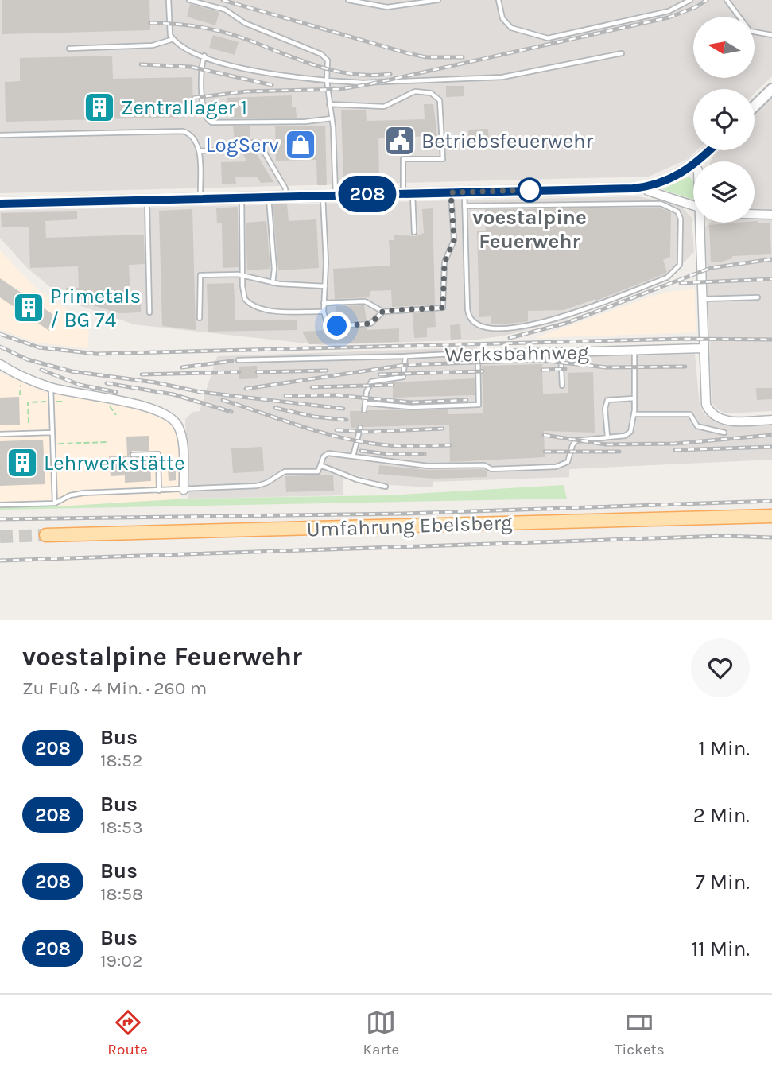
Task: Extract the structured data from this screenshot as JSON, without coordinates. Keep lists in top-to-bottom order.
{
  "streets": {
    "main road": ["Umfahrung Ebelsberg"],
    "street": ["Werksbahnweg"]
  },
  "places": {
    "building": ["Zentrallager 1", "Primetals / BG 74", "Lehrwerkstätte"],
    "public building": ["Betriebsfeuerwehr"],
    "shop": ["LogServ"],
    "other": ["voestalpine Feuerwehr"]
  },
  "lines": ["bus line 208"],
  "north": "left",
  "page": {
    "on_map": "208",
    "heading": ["voestalpine Feuerwehr", "Zu Fuß · 4 Min. · 260 m"],
    "list": [
      {
        "mark": "208",
        "name": "Bus",
        "note": "18:52",
        "value": "1 Min."
      },
      {
        "mark": "208",
        "name": "Bus",
        "note": "18:53",
        "value": "2 Min."
      },
      {
        "mark": "208",
        "name": "Bus",
        "note": "18:58",
        "value": "7 Min."
      },
      {
        "mark": "208",
        "name": "Bus",
        "note": "19:02",
        "value": "11 Min."
      }
    ],
    "tabs": ["Route", "Karte", "Tickets"]
  }
}
